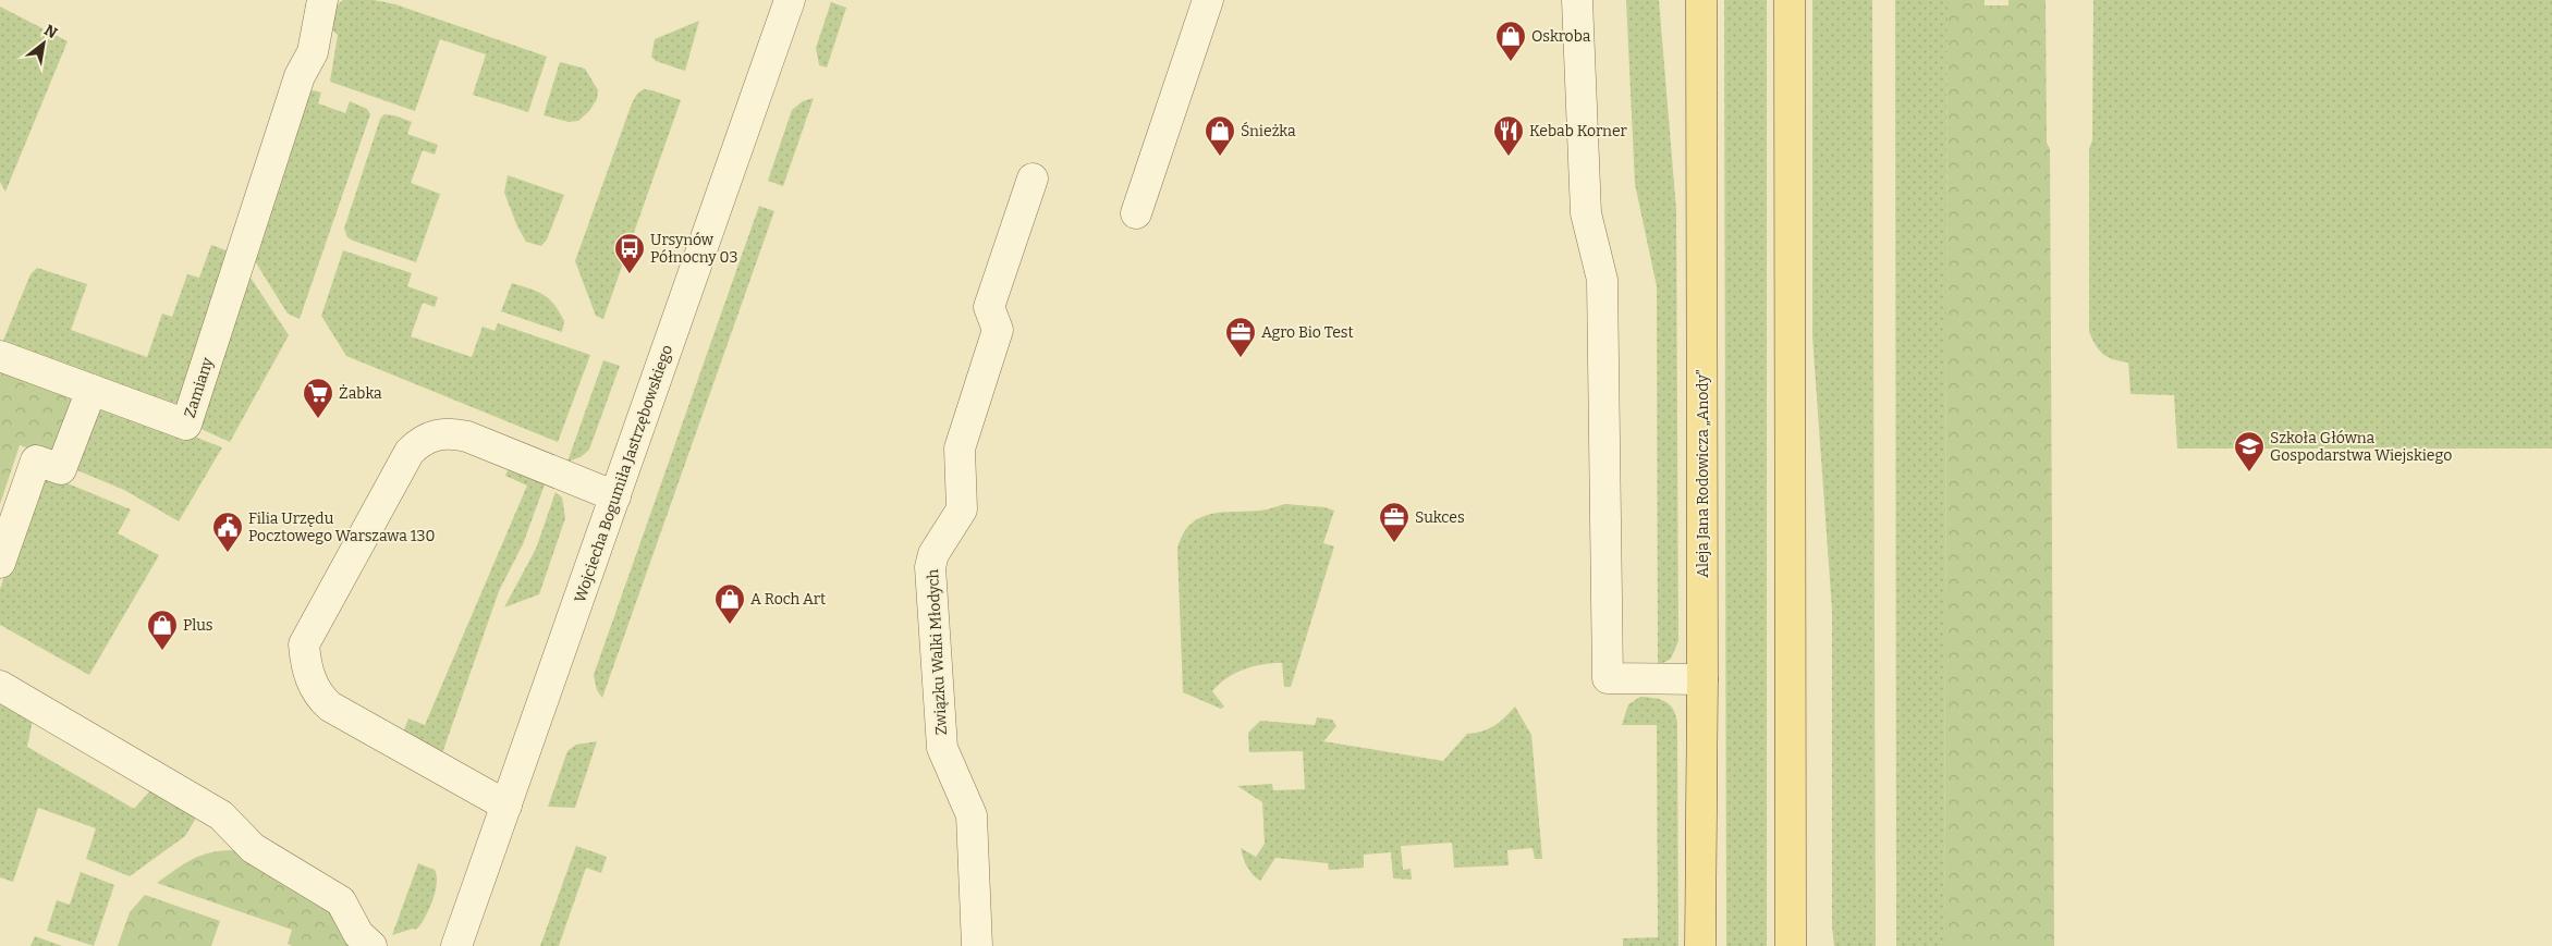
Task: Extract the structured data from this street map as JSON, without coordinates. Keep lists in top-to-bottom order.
{
  "streets": {
    "main road": ["Aleja Jana Rodowicza „Anody”"],
    "street": ["Zamiany", "Wojciecha Bogumiła Jastrzębowskiego", "Związku Walki Młodych"]
  },
  "places": {
    "shop": [
      "Oskroba",
      "Śnieżka",
      "A Roch Art",
      "Plus"
    ],
    "restaurant": ["Kebab Korner"],
    "bus stop": ["Ursynów Północny 03"],
    "office": ["Agro Bio Test", "Sukces"],
    "supermarket": ["Żabka"],
    "school or university": ["Szkoła Główna Gospodarstwa Wiejskiego"],
    "public building": ["Filia Urzędu Pocztowego Warszawa 130"]
  },
  "north": "top right"
}
